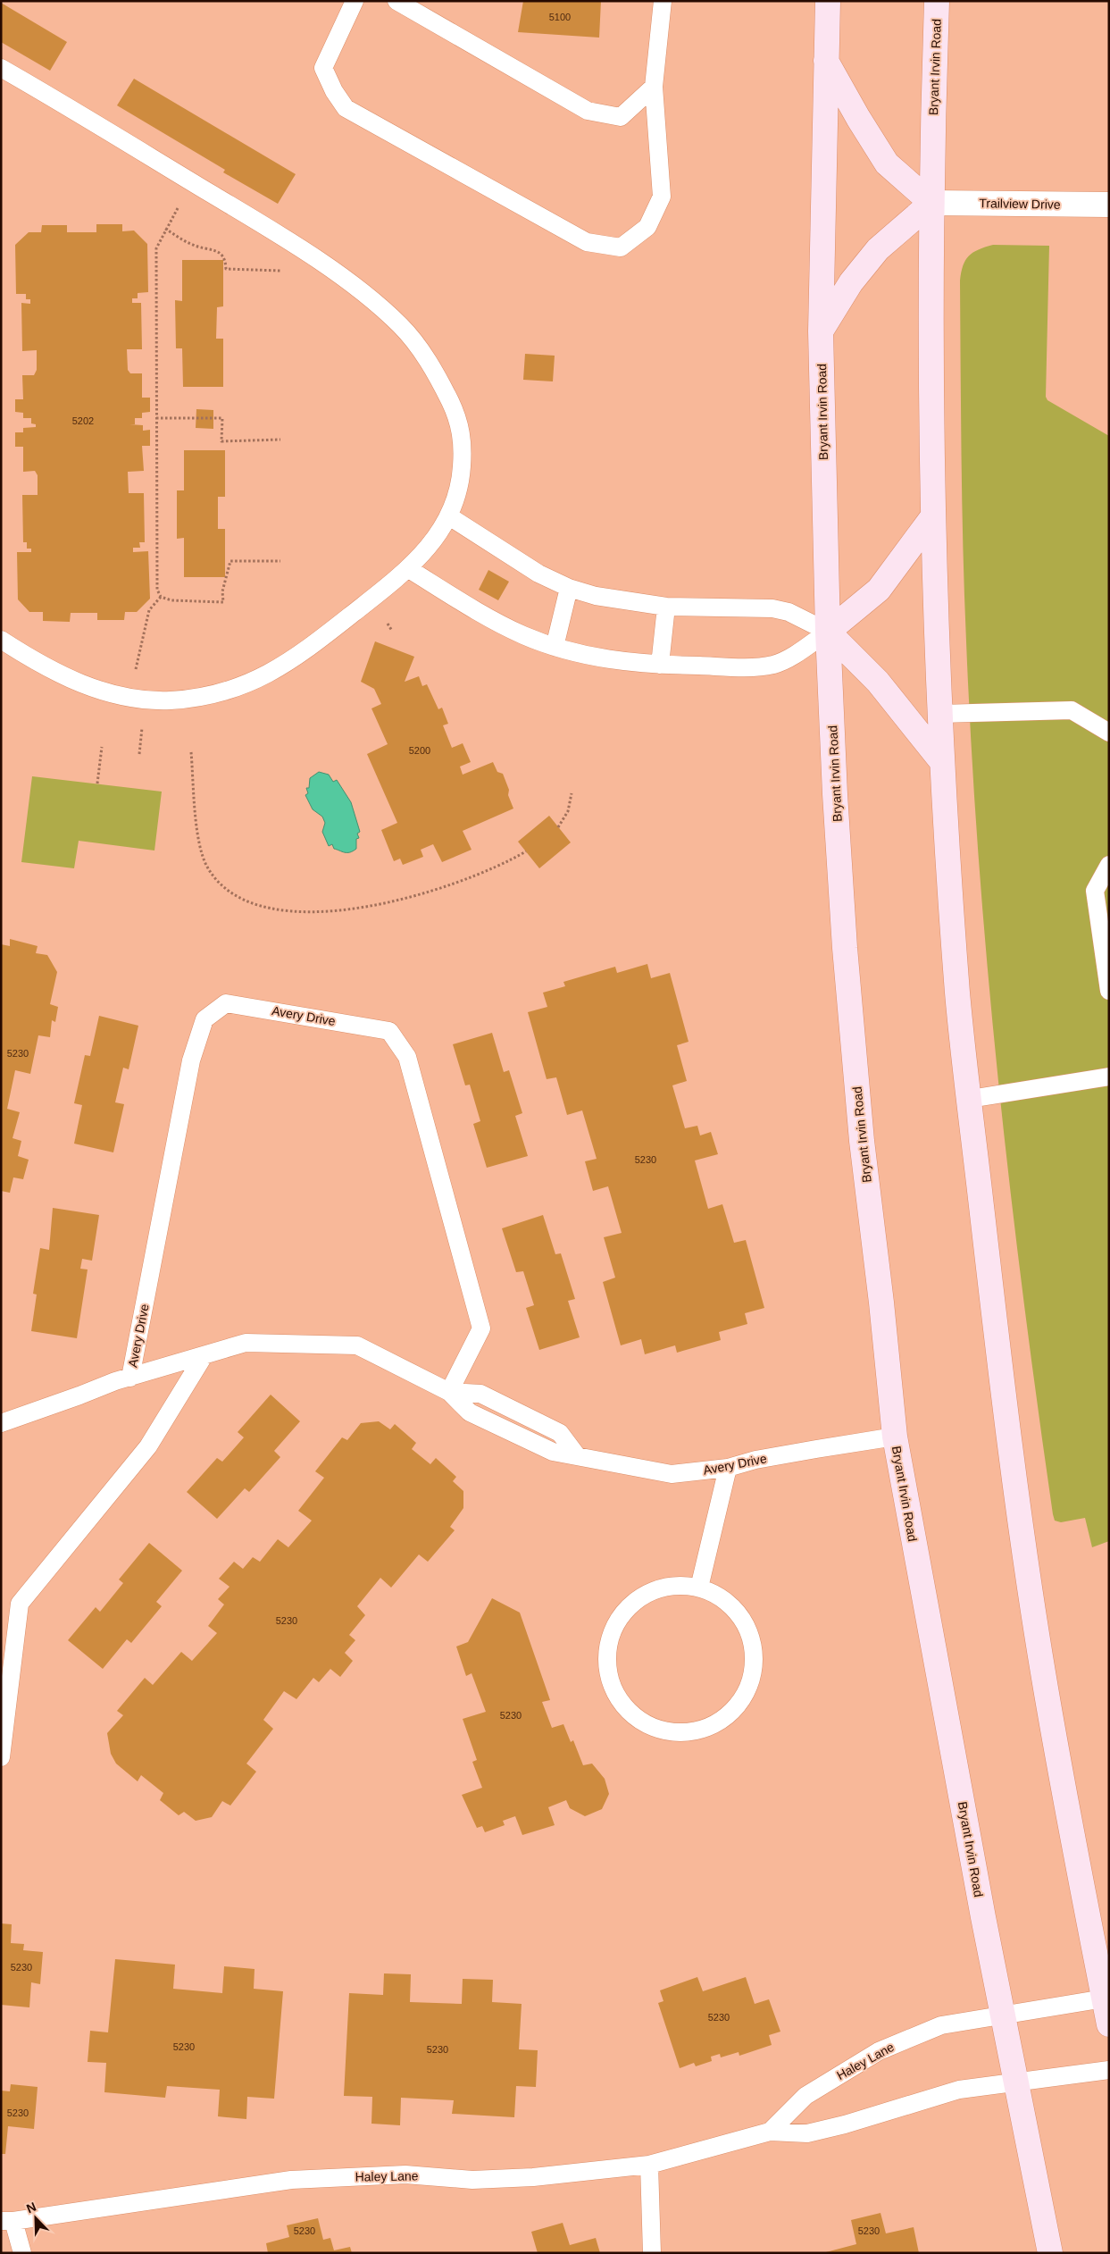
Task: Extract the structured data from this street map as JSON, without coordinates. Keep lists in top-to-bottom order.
{
  "streets": {
    "main road": ["Bryant Irvin Road"],
    "street": ["Trailview Drive"],
    "lane": ["Avery Drive", "Haley Lane"]
  },
  "crossings": [
    ["Bryant Irvin Road", "Trailview Drive"],
    ["Bryant Irvin Road", "Avery Drive"],
    ["Bryant Irvin Road", "Haley Lane"]
  ],
  "house_numbers": [
    "5100",
    "5202",
    "5200",
    "5230",
    "5230",
    "5230",
    "5230",
    "5230",
    "5230",
    "5230",
    "5230",
    "5230",
    "5230",
    "5230"
  ],
  "north": "top left"
}
